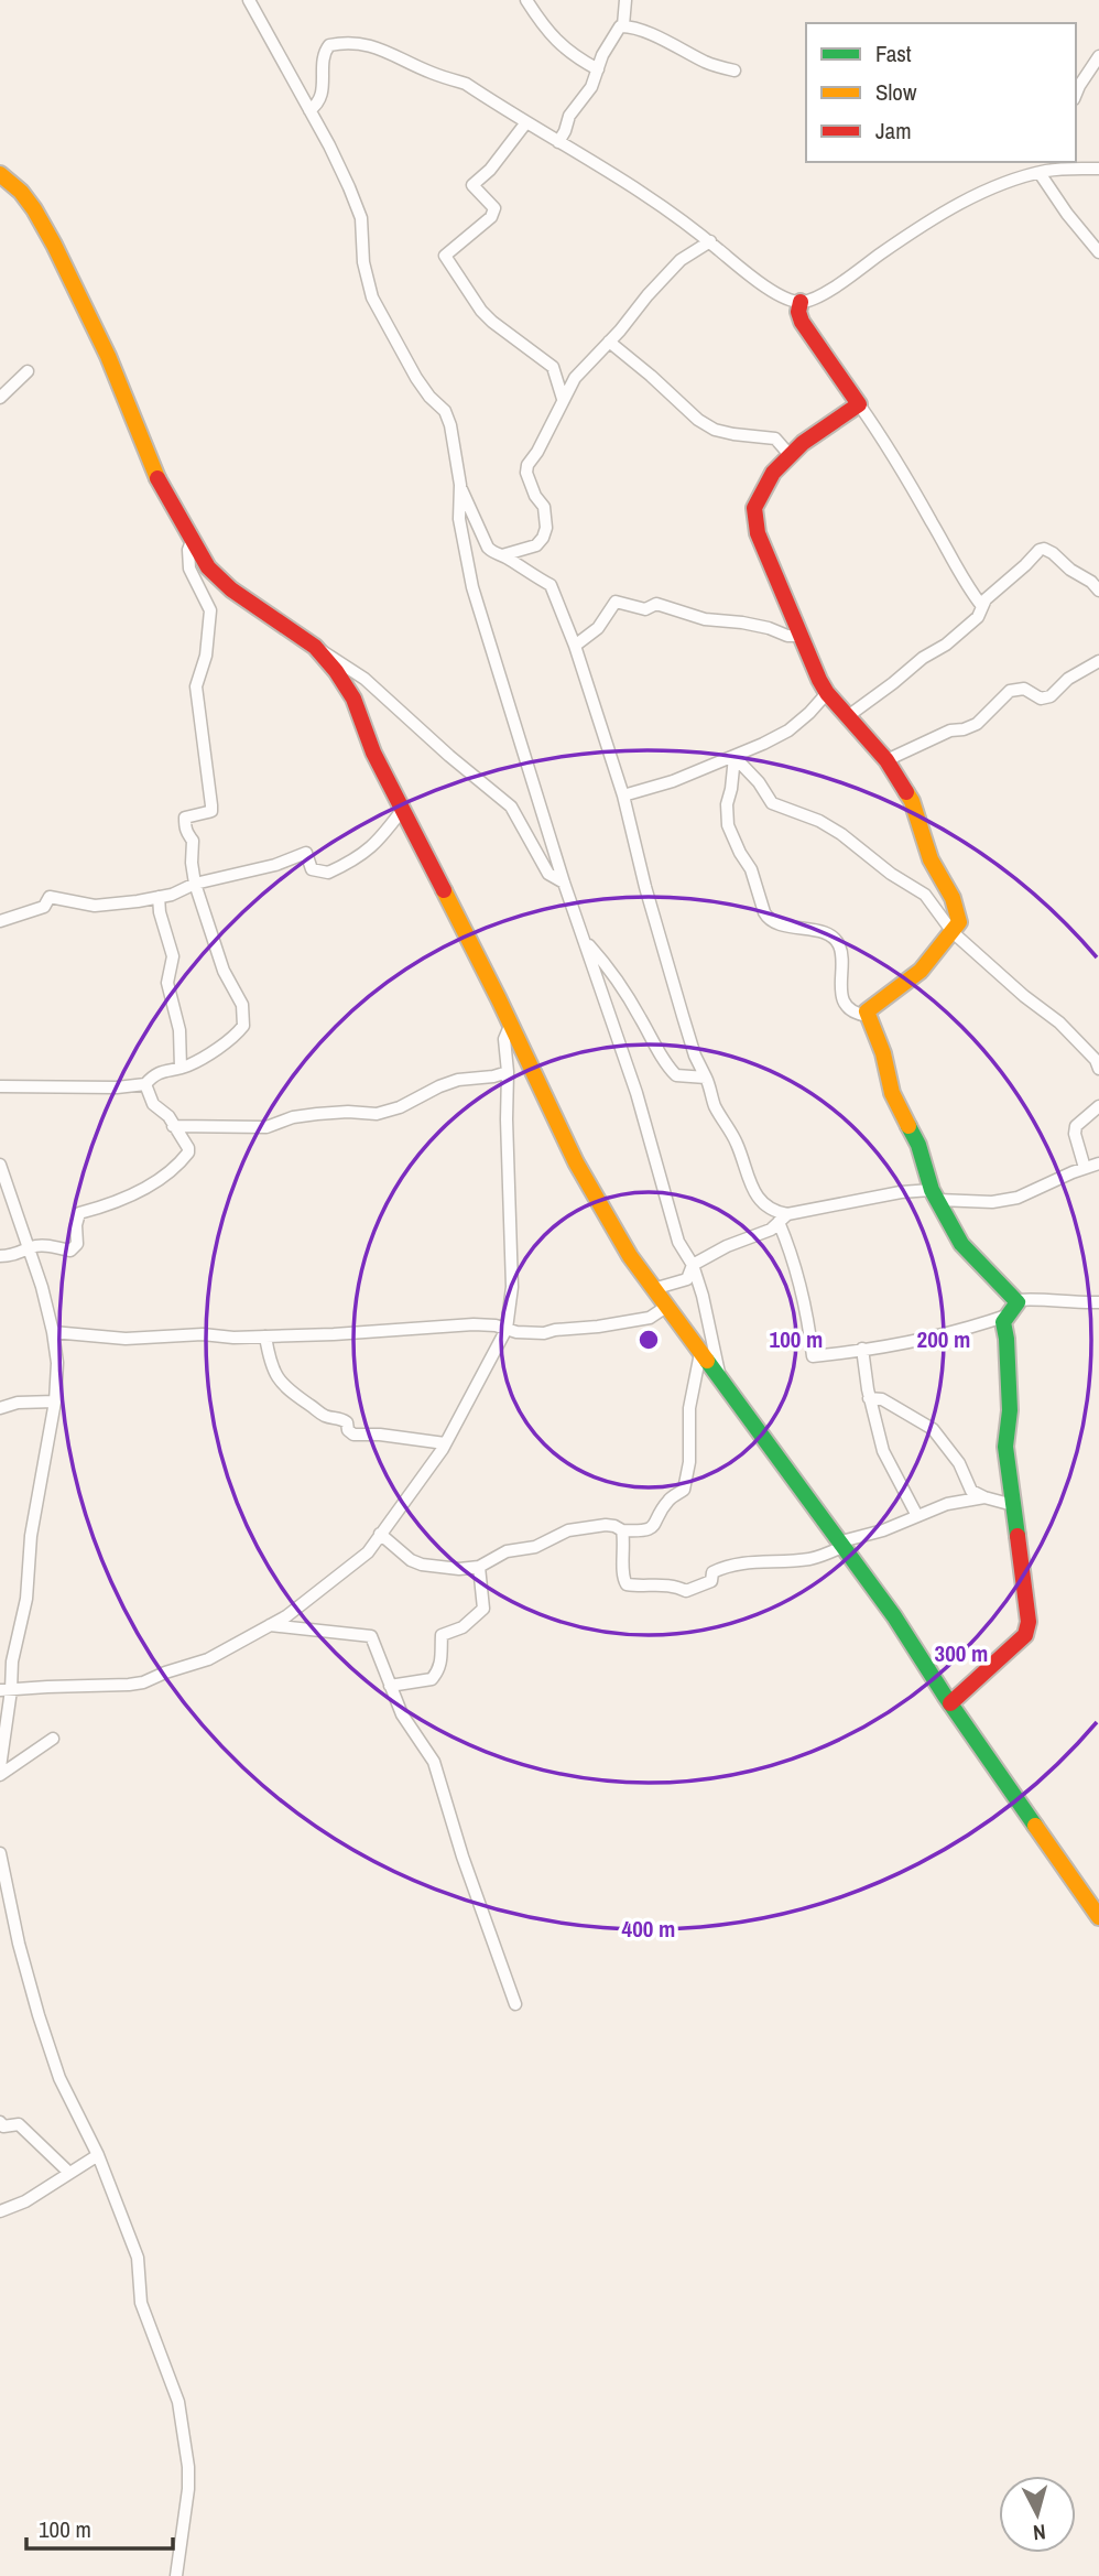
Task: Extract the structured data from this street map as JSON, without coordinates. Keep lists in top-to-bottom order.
{
  "legend": ["Fast", "Slow", "Jam"],
  "scale_bar": "100 m",
  "north": "bottom",
  "rings": [
    "100 m",
    "200 m",
    "300 m",
    "400 m"
  ]
}
